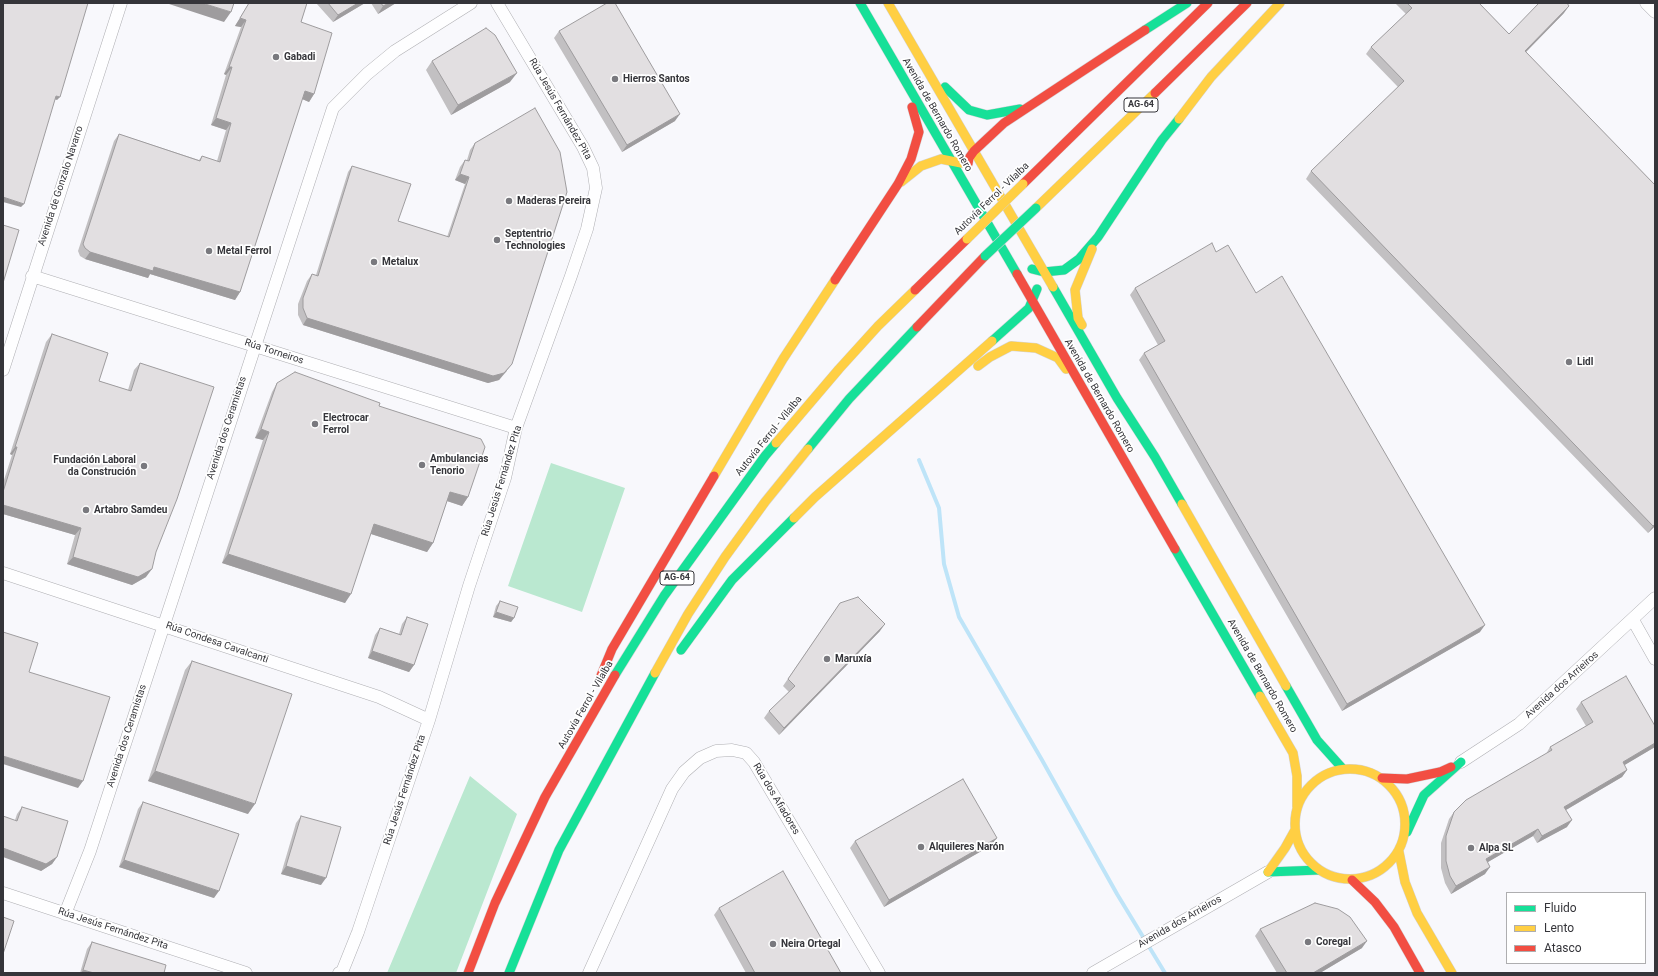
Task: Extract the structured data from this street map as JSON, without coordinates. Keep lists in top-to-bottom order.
{
  "streets": {
    "highway": ["AG-64", "Avenida de Bernardo Romero", "Autovía Ferrol - Vilalba"],
    "street": [
      "Rúa Jesús Fernández Pita",
      "Avenida de Gonzalo Navarro",
      "Rúa Torneiros",
      "Avenida dos Ceramistas",
      "Rúa Condesa Cavalcanti",
      "Avenida dos Arrieiros",
      "Rúa dos Afiadores"
    ]
  },
  "crossings": [
    ["Rúa Jesús Fernández Pita", "Rúa Torneiros"],
    ["Rúa Jesús Fernández Pita", "Avenida dos Ceramistas"],
    ["Rúa Jesús Fernández Pita", "Rúa Condesa Cavalcanti"],
    ["Avenida de Gonzalo Navarro", "Rúa Torneiros"],
    ["Rúa Torneiros", "Avenida dos Ceramistas"],
    ["Avenida dos Ceramistas", "Rúa Condesa Cavalcanti"]
  ],
  "places": [
    "Gabadi",
    "Hierros Santos",
    "Maderas Pereira",
    "Septentrio Technologies",
    "Metal Ferrol",
    "Metalux",
    "Lidl",
    "Electrocar Ferrol",
    "Ambulancias Tenorio",
    "Fundación Laboral da Construción",
    "Artabro Samdeu",
    "Maruxía",
    "Alquileres Narón",
    "Alpa SL",
    "Coregal",
    "Neira Ortegal"
  ],
  "legend": ["Fluido", "Lento", "Atasco"]
}
